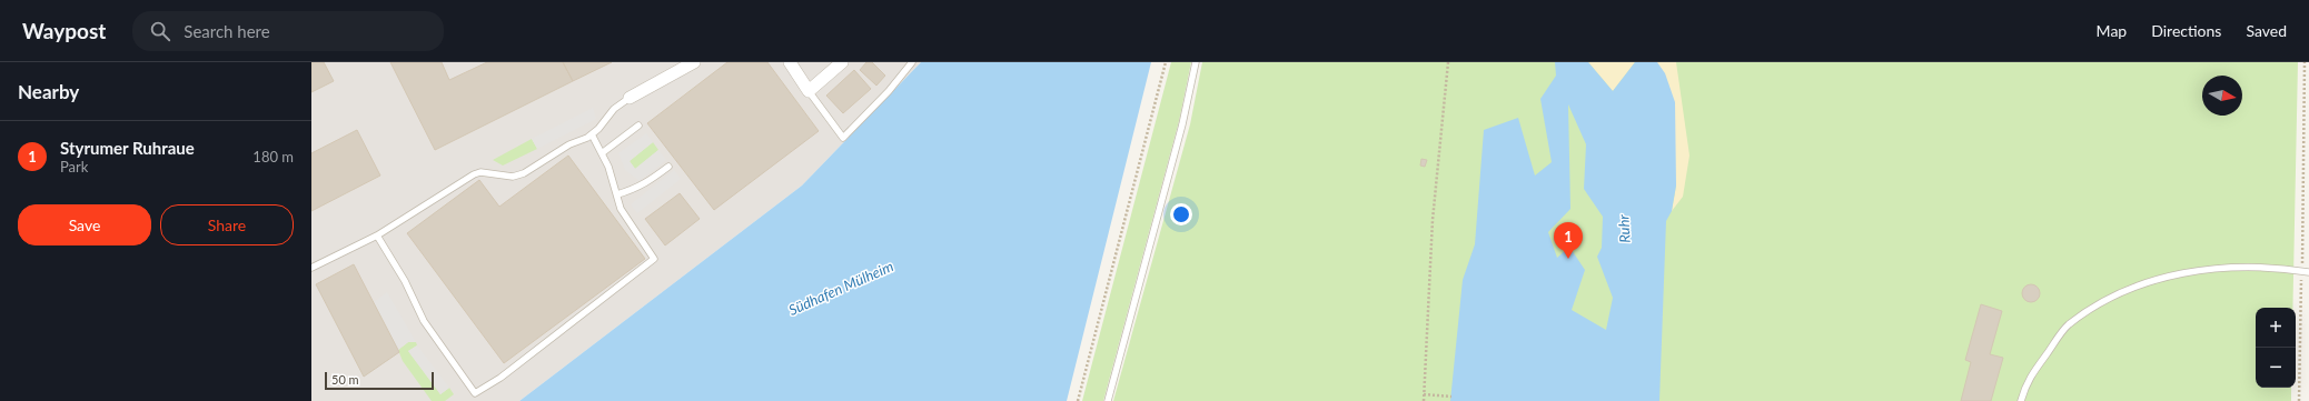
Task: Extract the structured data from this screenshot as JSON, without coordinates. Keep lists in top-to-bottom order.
{
  "water": ["Ruhr", "Südhafen Mülheim"],
  "scale_bar": "50 m",
  "north": "right",
  "page": {
    "header": "Waypost",
    "search": "Search here",
    "nav": ["Map", "Directions", "Saved"],
    "heading": "Nearby",
    "list": [
      {
        "mark": "1",
        "name": "Styrumer Ruhraue",
        "note": "Park",
        "value": "180 m"
      }
    ],
    "buttons": ["Save", "Share"],
    "pins": "1",
    "map_buttons": ["+", "−"],
    "scale": "50 m"
  }
}
